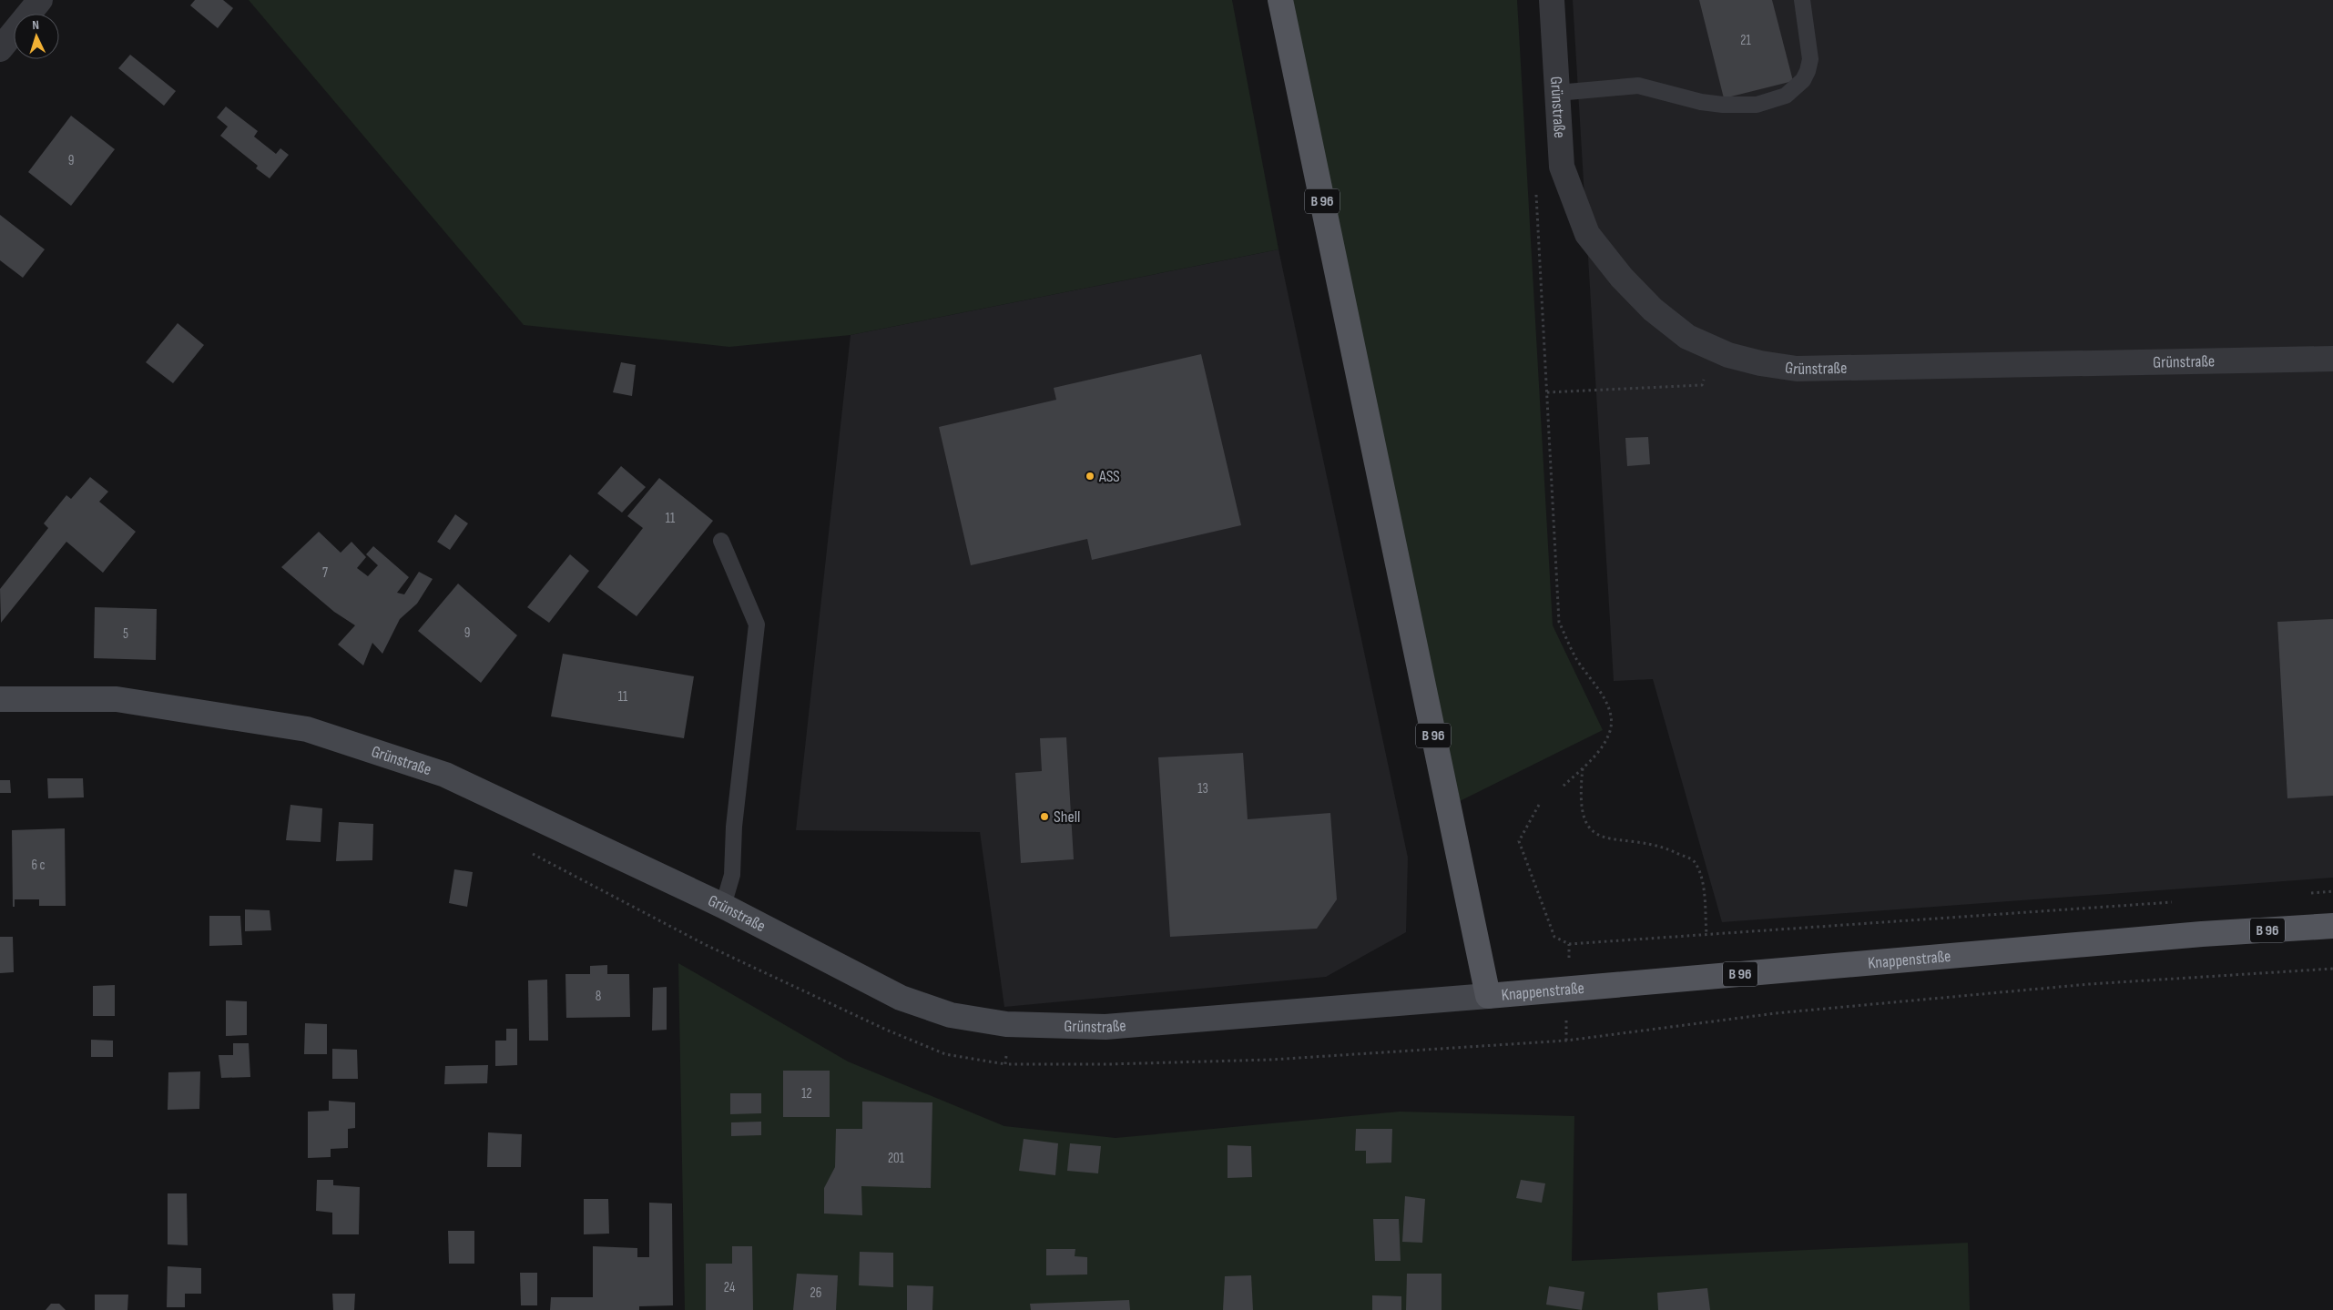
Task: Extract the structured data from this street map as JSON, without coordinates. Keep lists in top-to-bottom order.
{
  "streets": {
    "main road": ["Grünstraße", "B 96", "Knappenstraße"]
  },
  "crossings": [
    ["Grünstraße", "B 96"],
    ["Grünstraße", "Knappenstraße"],
    ["B 96", "Knappenstraße"]
  ],
  "places": ["ASS", "Shell"],
  "house_numbers": [
    "21",
    "9",
    "11",
    "7",
    "9",
    "5",
    "11",
    "13",
    "6 c",
    "8",
    "12",
    "201",
    "24",
    "26"
  ],
  "north": "top"
}
